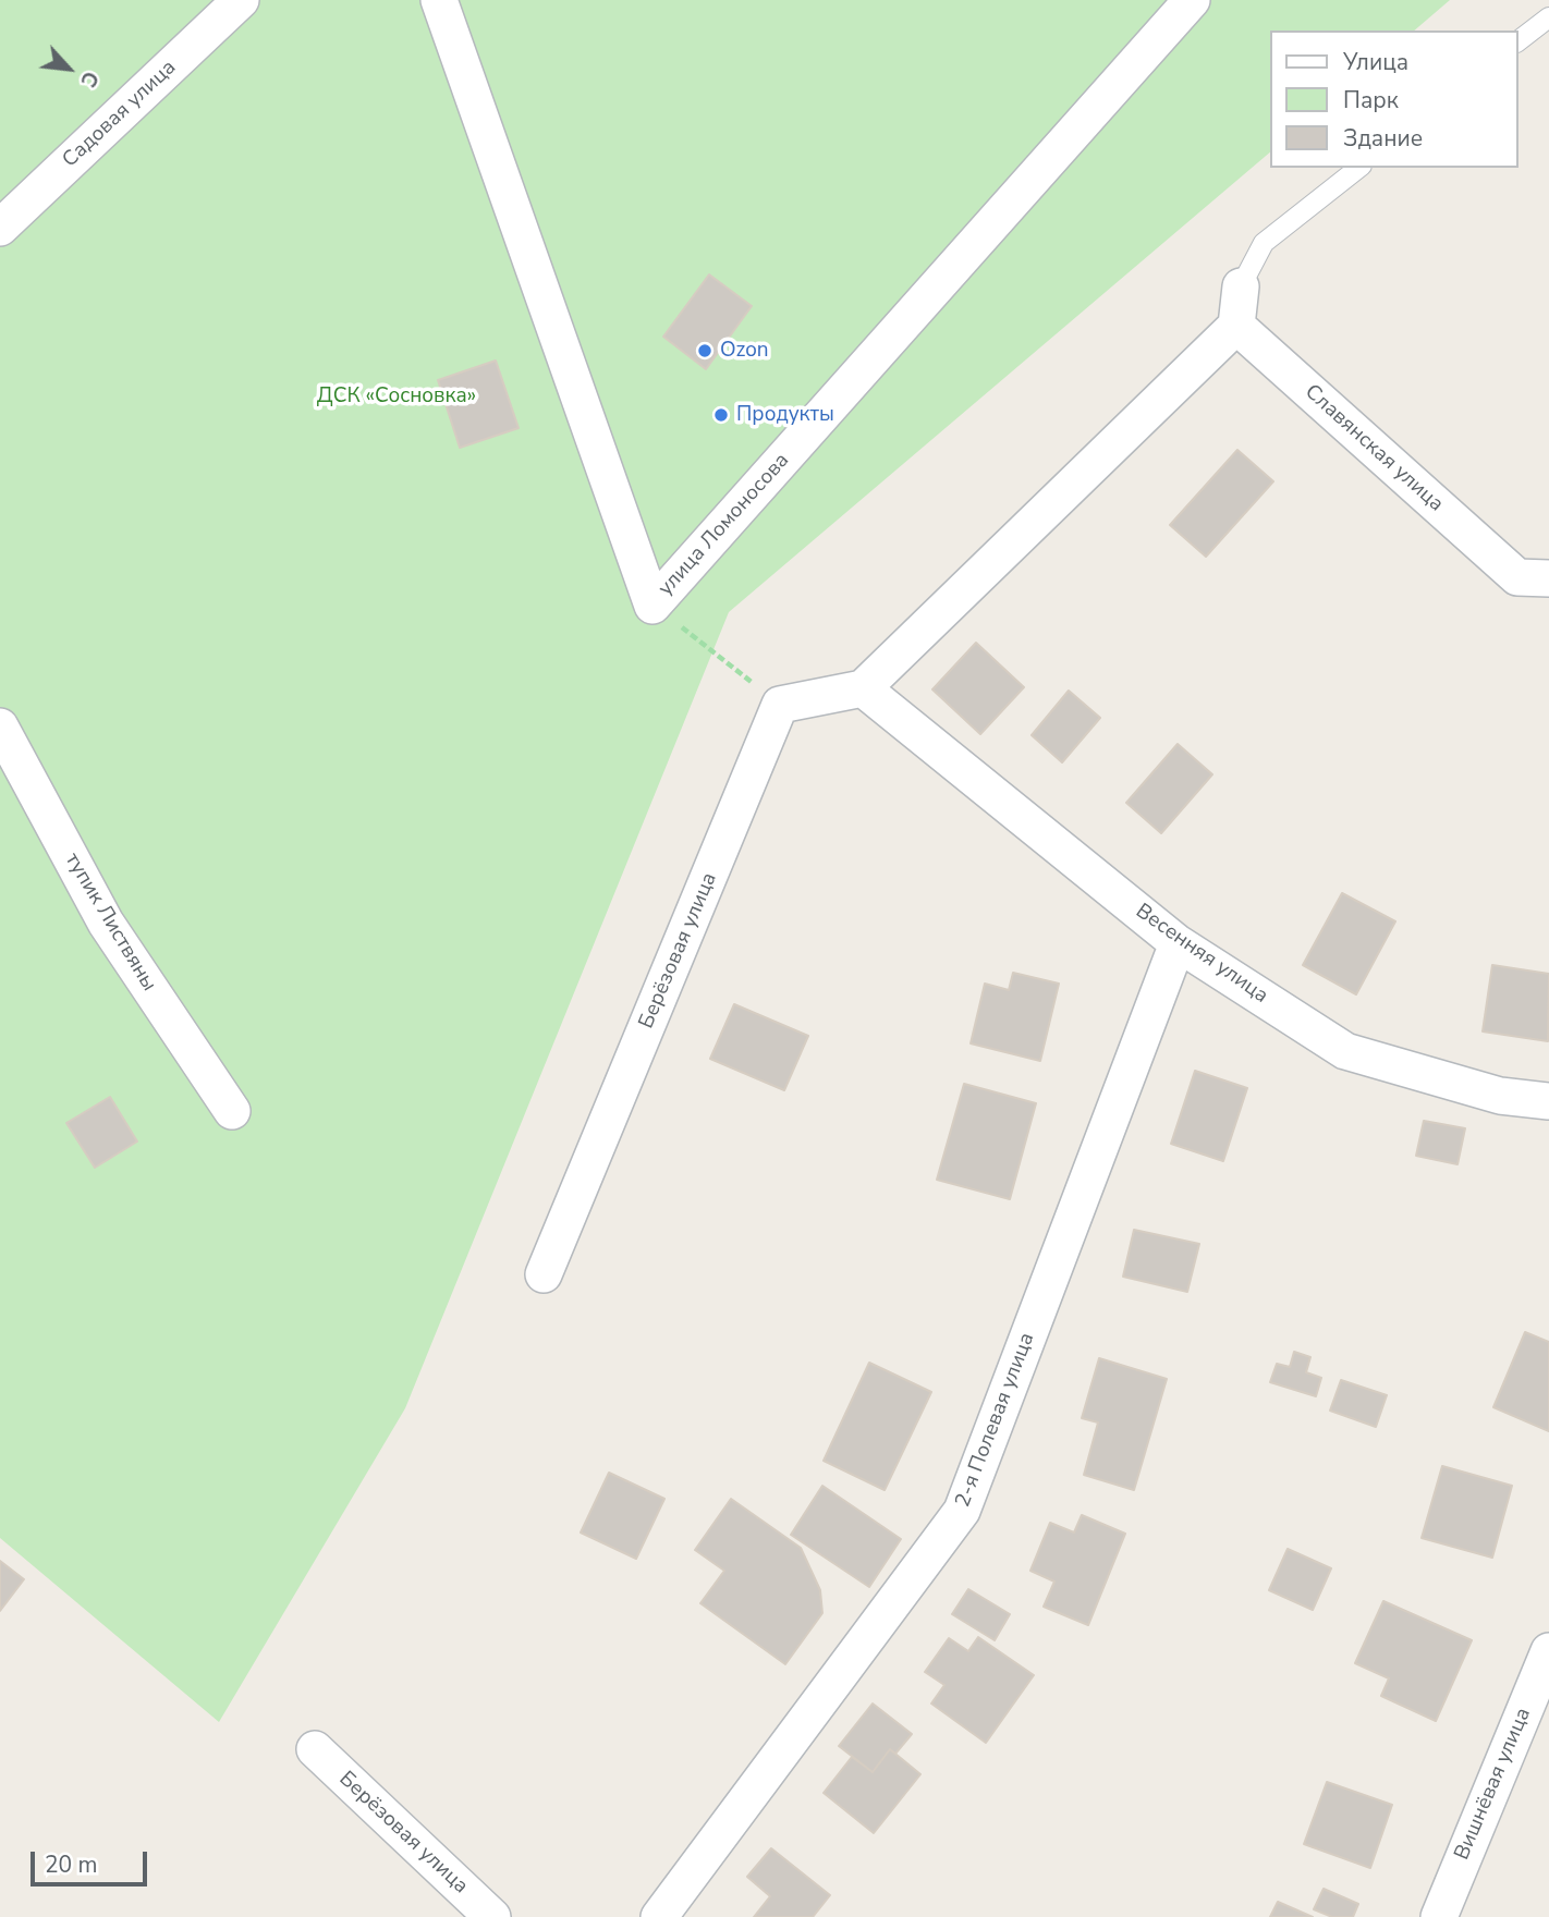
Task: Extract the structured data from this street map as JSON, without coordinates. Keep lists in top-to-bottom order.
{
  "streets": {
    "street": [
      "Садовая улица",
      "Славянская улица",
      "улица Ломоносова",
      "тупик Листвяны",
      "Берёзовая улица",
      "Весенняя улица",
      "2-я Полевая улица",
      "Вишнёвая улица"
    ]
  },
  "crossings": [
    ["Весенняя улица", "2-я Полевая улица"]
  ],
  "parks": ["ДСК «Сосновка»"],
  "places": ["Ozon", "Продукты"],
  "legend": ["Улица", "Парк", "Здание"],
  "scale_bar": "20 m",
  "north": "bottom right"
}
